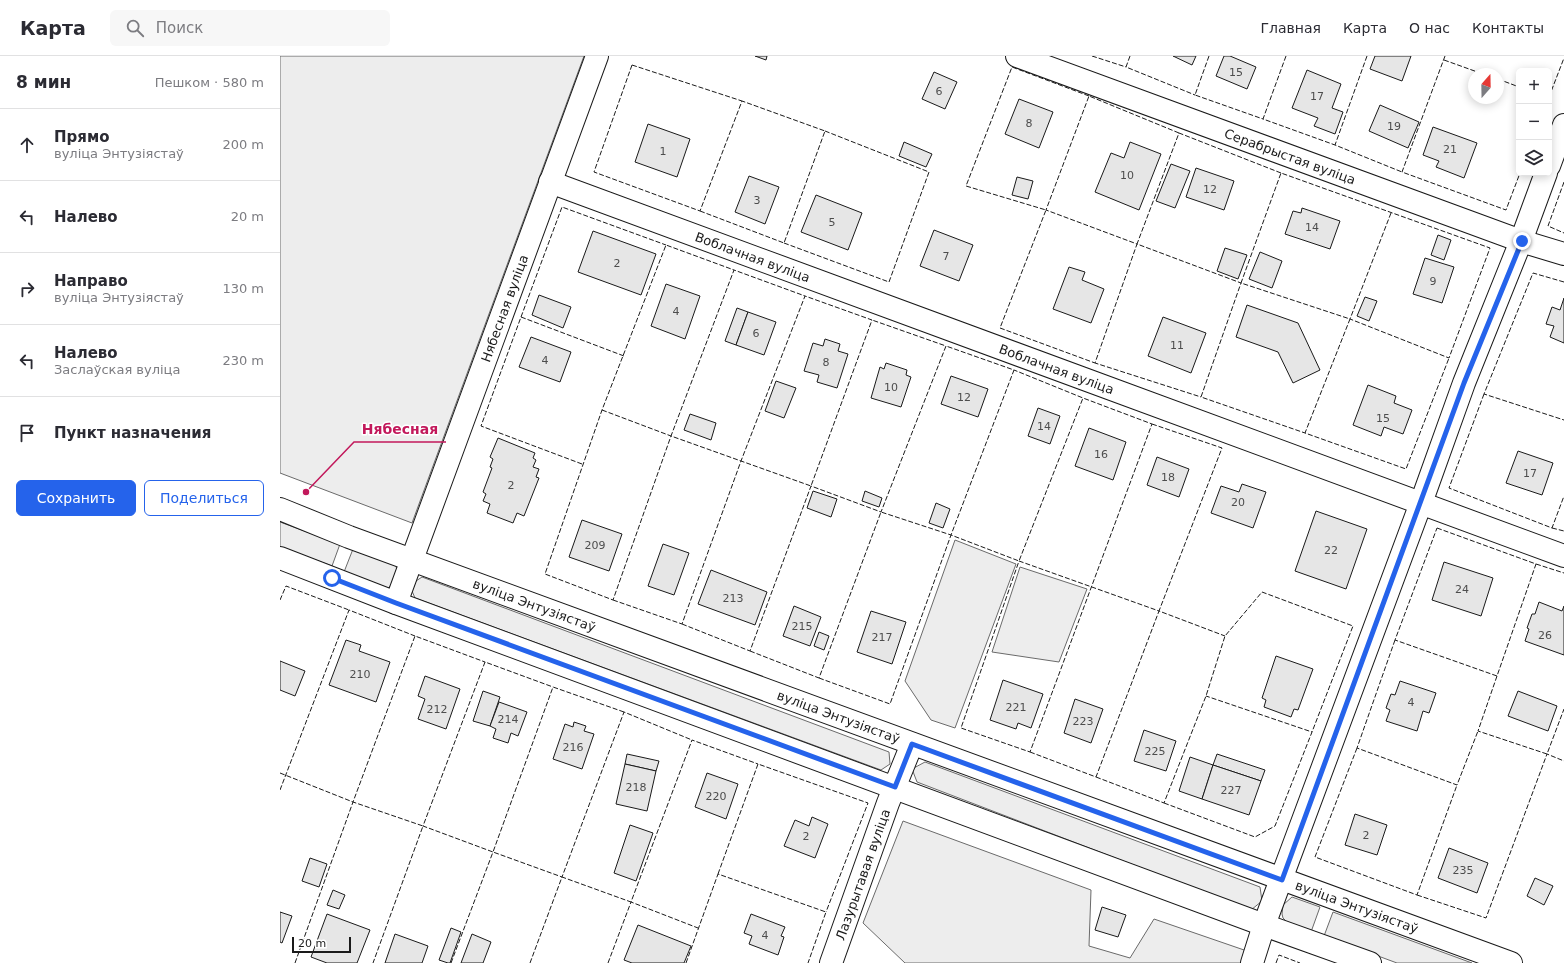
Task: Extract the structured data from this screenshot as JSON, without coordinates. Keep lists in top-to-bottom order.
{
  "streets": {
    "street": [
      "Серабрыстая вуліца",
      "Воблачная вуліца",
      "Нябесная вуліца",
      "вуліца Энтузіястаў",
      "Лазурытавая вуліца"
    ]
  },
  "crossings": [
    ["Воблачная вуліца", "Нябесная вуліца"],
    ["Нябесная вуліца", "вуліца Энтузіястаў"],
    ["вуліца Энтузіястаў", "Лазурытавая вуліца"]
  ],
  "places": ["Нябесная"],
  "house_numbers": [
    "15",
    "6",
    "17",
    "8",
    "19",
    "21",
    "1",
    "10",
    "12",
    "3",
    "5",
    "14",
    "7",
    "2",
    "9",
    "4",
    "6",
    "11",
    "4",
    "8",
    "10",
    "12",
    "15",
    "14",
    "16",
    "17",
    "18",
    "2",
    "20",
    "209",
    "22",
    "24",
    "213",
    "215",
    "26",
    "217",
    "210",
    "4",
    "221",
    "212",
    "214",
    "223",
    "216",
    "225",
    "218",
    "227",
    "220",
    "2",
    "2",
    "235",
    "4"
  ],
  "scale_bar": "20 m",
  "north": "top",
  "page": {
    "header": "Карта",
    "search": "Поиск",
    "nav": [
      "Главная",
      "Карта",
      "О нас",
      "Контакты"
    ],
    "heading": ["8 мин", "Пешком · 580 m"],
    "map_buttons": ["+", "−"],
    "list": [
      ["Прямо", "вуліца Энтузіястаў", "200 m"],
      ["Налево", "20 m"],
      ["Направо", "вуліца Энтузіястаў", "130 m"],
      ["Налево", "Заслаўская вуліца", "230 m"],
      "Пункт назначения"
    ],
    "buttons": ["Сохранить", "Поделиться"],
    "scale": "20 m"
  }
}
